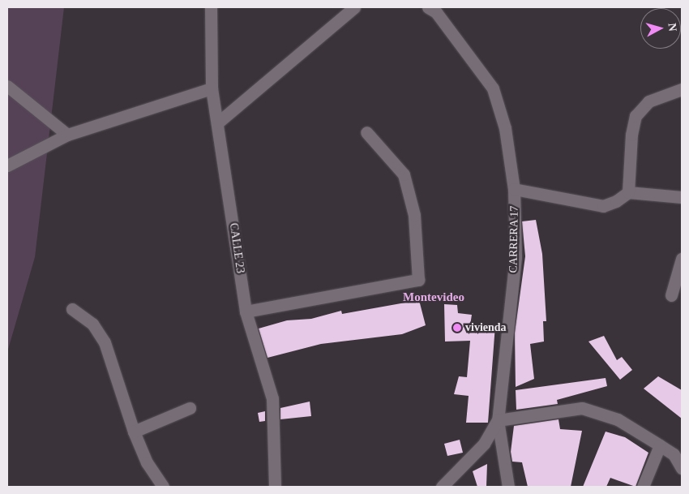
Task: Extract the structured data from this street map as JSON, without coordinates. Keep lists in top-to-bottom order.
{
  "streets": {
    "street": ["CARRERA 17", "CALLE 23"]
  },
  "districts": ["Montevideo"],
  "places": ["vivienda"],
  "north": "right"
}
